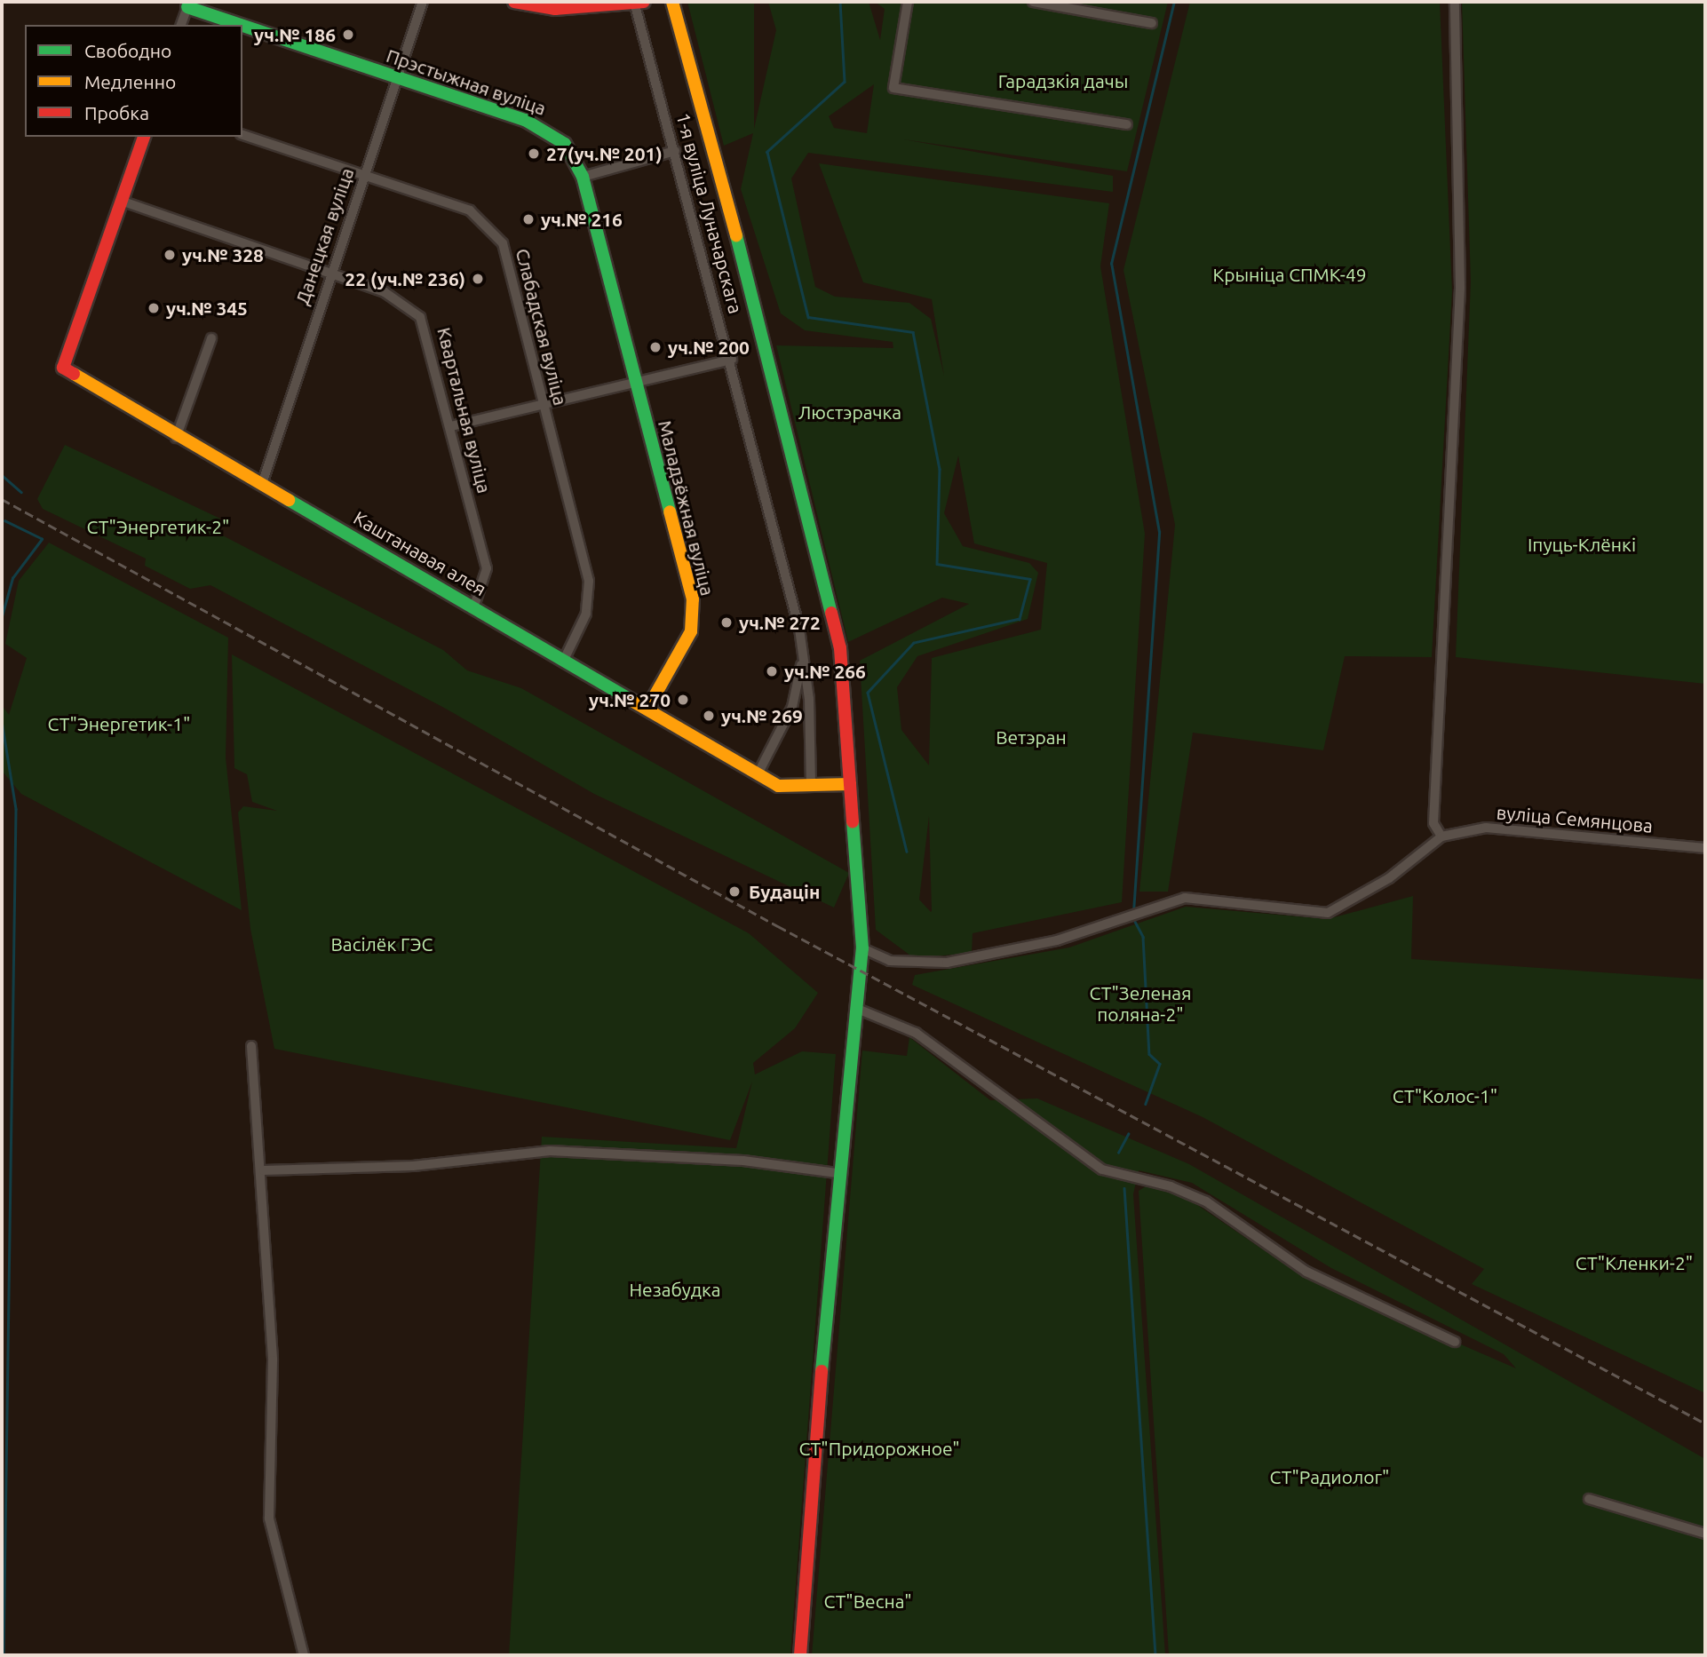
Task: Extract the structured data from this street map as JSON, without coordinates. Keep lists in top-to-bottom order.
{
  "streets": {
    "street": [
      "Прэстыжная вуліца",
      "1-я вуліца Луначарскага",
      "Данецкая вуліца",
      "Слабадская вуліца",
      "Квартальная вуліца",
      "Маладзёжная вуліца",
      "Каштанавая алея",
      "вуліца Семянцова"
    ]
  },
  "crossings": [
    ["Прэстыжная вуліца", "Данецкая вуліца"],
    ["Прэстыжная вуліца", "Маладзёжная вуліца"],
    ["Данецкая вуліца", "Слабадская вуліца"],
    ["Данецкая вуліца", "Квартальная вуліца"],
    ["Данецкая вуліца", "Каштанавая алея"],
    ["Слабадская вуліца", "Каштанавая алея"],
    ["Квартальная вуліца", "Каштанавая алея"],
    ["Маладзёжная вуліца", "Каштанавая алея"]
  ],
  "parks": [
    "Гарадзкія дачы",
    "Крыніца СПМК-49",
    "Люстэрачка",
    "СТ\"Энергетик-2\"",
    "Іпуць-Клёнкі",
    "СТ\"Энергетик-1\"",
    "Ветэран",
    "Васілёк ГЭС",
    "СТ\"Зеленая поляна-2\"",
    "СТ\"Колос-1\"",
    "СТ\"Кленки-2\"",
    "Незабудка",
    "СТ\"Придорожное\"",
    "СТ\"Радиолог\"",
    "СТ\"Весна\""
  ],
  "places": [
    "уч.№ 186",
    "27(уч.№ 201)",
    "уч.№ 216",
    "уч.№ 328",
    "22 (уч.№ 236)",
    "уч.№ 345",
    "уч.№ 200",
    "уч.№ 272",
    "уч.№ 266",
    "уч.№ 270",
    "уч.№ 269",
    "Будацін"
  ],
  "legend": ["Свободно", "Медленно", "Пробка"]
}
